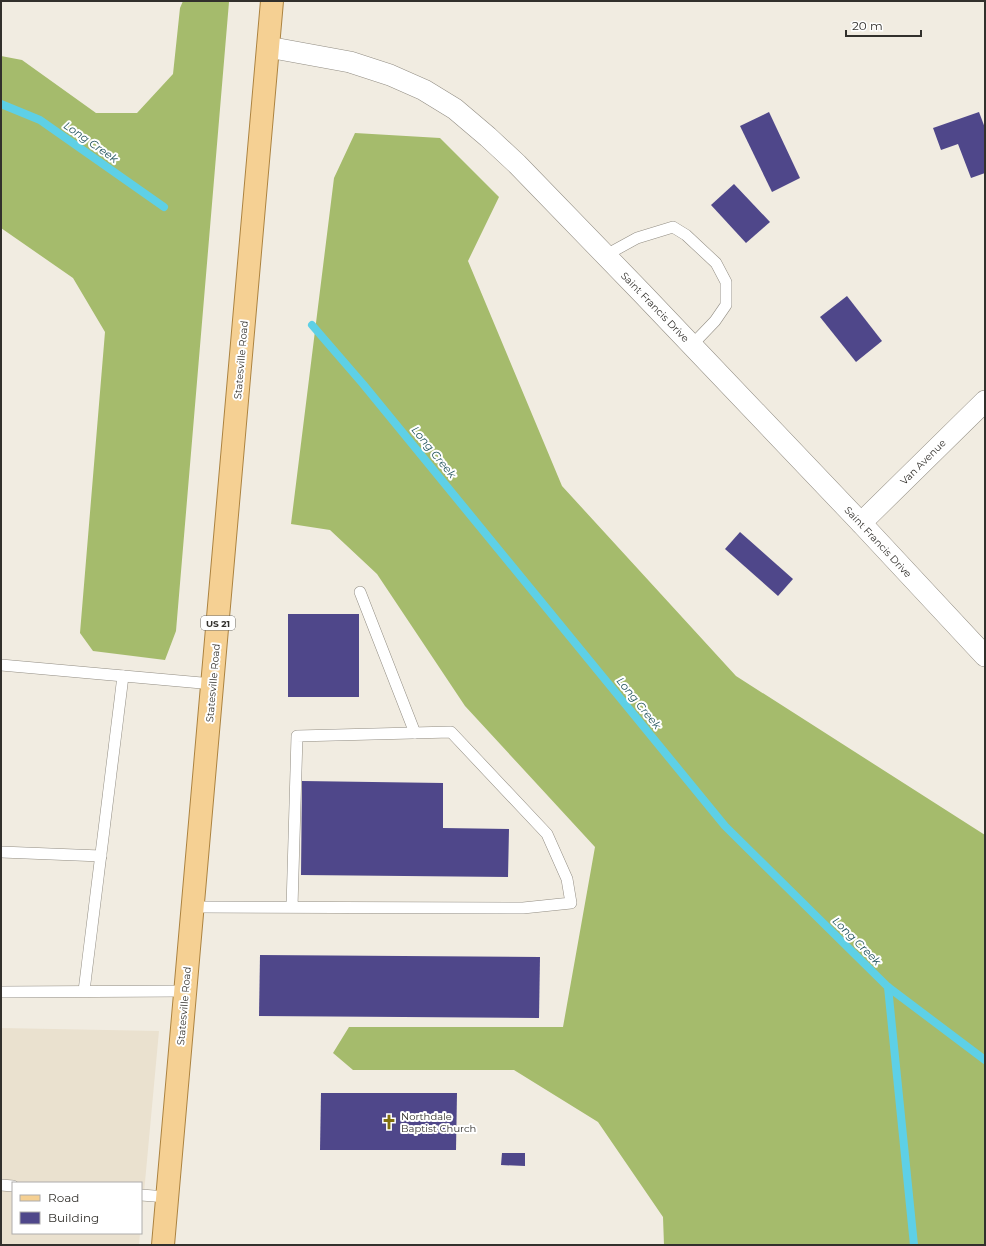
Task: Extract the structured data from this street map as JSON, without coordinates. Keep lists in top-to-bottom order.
{
  "streets": {
    "main road": ["Statesville Road", "US 21"],
    "street": ["Saint Francis Drive", "Van Avenue"]
  },
  "crossings": [
    ["Saint Francis Drive", "Statesville Road"],
    ["Saint Francis Drive", "Van Avenue"]
  ],
  "water": ["Long Creek"],
  "places": {
    "church": ["Northdale Baptist Church"]
  },
  "legend": ["Road", "Building"],
  "scale_bar": "20 m"
}
